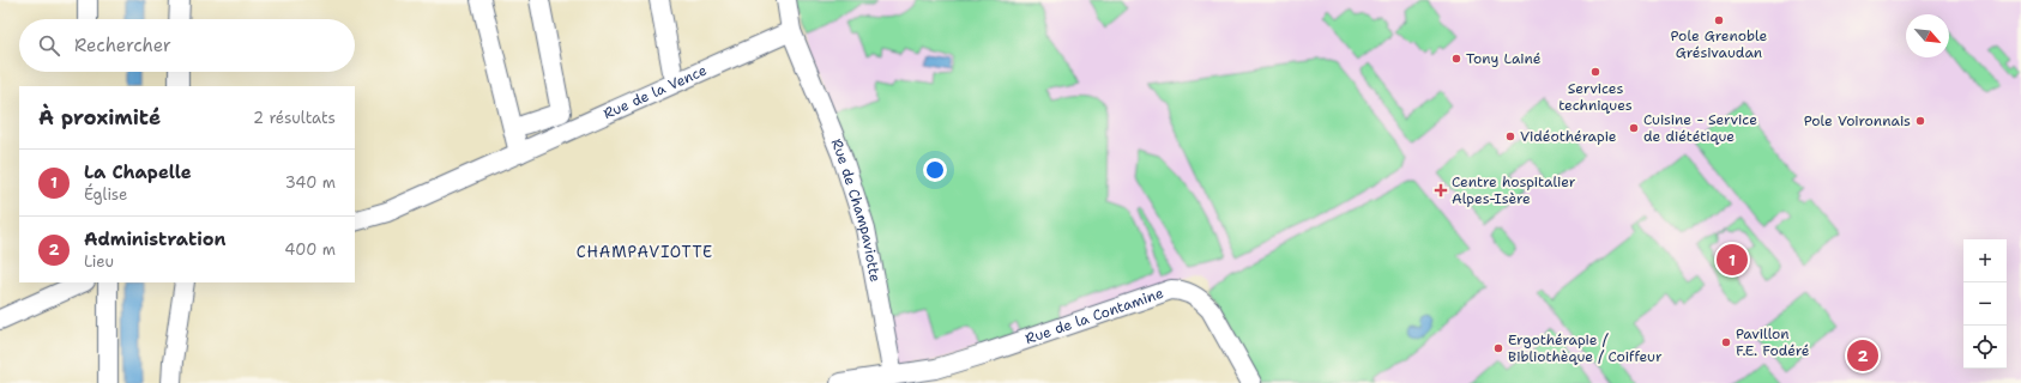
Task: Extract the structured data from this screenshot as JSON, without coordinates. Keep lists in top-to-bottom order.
{
  "streets": {
    "street": ["Rue de la Vence", "Rue de Champaviotte", "Rue de la Contamine"]
  },
  "crossings": [
    ["Rue de la Vence", "Rue de Champaviotte"],
    ["Rue de Champaviotte", "Rue de la Contamine"]
  ],
  "districts": ["CHAMPAVIOTTE"],
  "places": {
    "other": [
      "Pole Grenoble Grésivaudan",
      "Tony Lainé",
      "Services techniques",
      "Pole Voironnais",
      "Cuisine - Service de diététique",
      "Vidéothérapie",
      "Pavillon F.E. Fodéré",
      "Ergothérapie / Bibliothèque / Coiffeur"
    ],
    "health": ["Centre hospitalier Alpes-Isère"]
  },
  "north": "bottom right",
  "page": {
    "search": "Rechercher",
    "heading": ["À proximité", "2 résultats"],
    "list": [
      {
        "mark": "1",
        "name": "La Chapelle",
        "note": "Église",
        "value": "340 m"
      },
      {
        "mark": "2",
        "name": "Administration",
        "note": "Lieu",
        "value": "400 m"
      }
    ],
    "map_buttons": ["+", "−"],
    "pins": ["1", "2"]
  }
}
